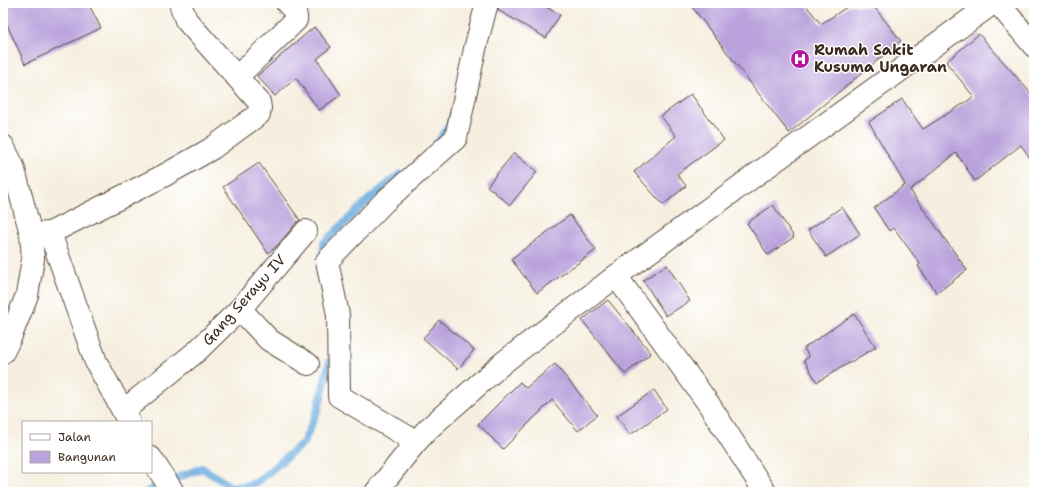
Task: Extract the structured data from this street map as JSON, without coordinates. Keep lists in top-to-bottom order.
{
  "streets": {
    "street": ["Gang Serayu IV"]
  },
  "places": {
    "hospital": ["Rumah Sakit Kusuma Ungaran"]
  },
  "legend": ["Jalan", "Bangunan"]
}
